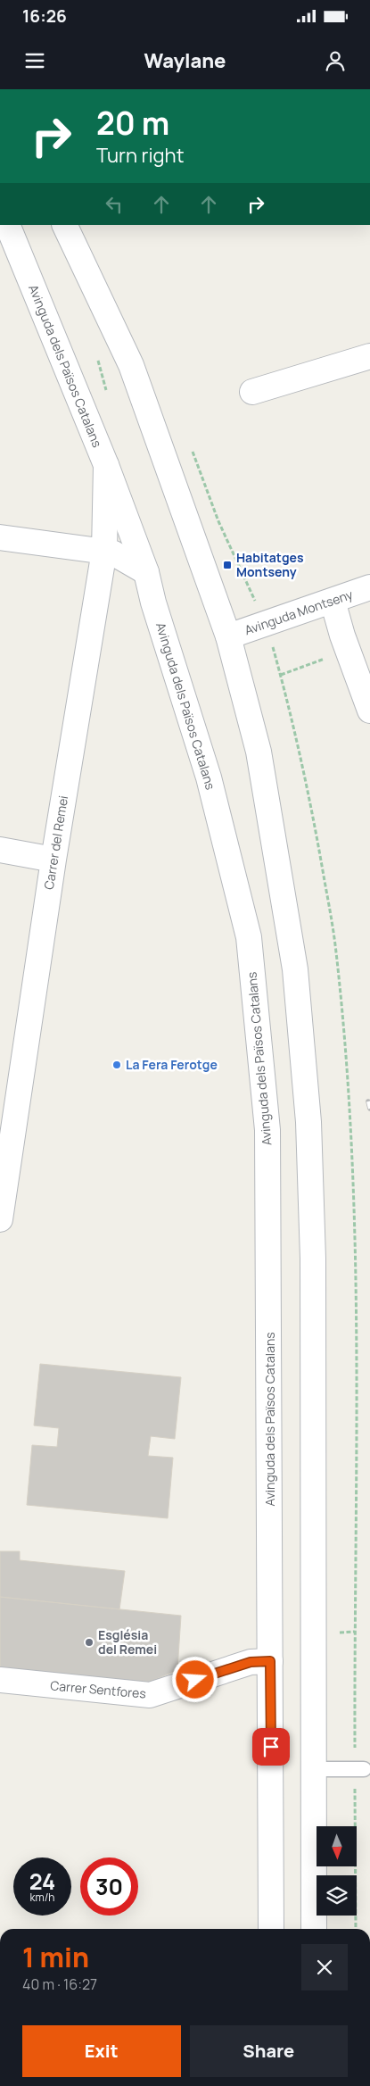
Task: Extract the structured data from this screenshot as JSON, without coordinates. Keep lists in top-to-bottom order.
{
  "streets": {
    "street": [
      "Avinguda dels Països Catalans",
      "Avinguda Montseny",
      "Carrer del Remei",
      "Carrer Sentfores"
    ]
  },
  "crossings": [
    ["Avinguda dels Països Catalans", "Carrer del Remei"],
    ["Avinguda dels Països Catalans", "Carrer Sentfores"]
  ],
  "places": {
    "transit": ["Habitatges Montseny"],
    "other": ["La Fera Ferotge", "Església del Remei"]
  },
  "north": "bottom",
  "page": {
    "status": "16:26",
    "header": "Waylane",
    "turn": ["20 m", "Turn right"],
    "speed": "24 km/h",
    "limit": "30",
    "heading": ["1 min", "40 m · 16:27"],
    "buttons": ["Exit", "Share"]
  }
}
